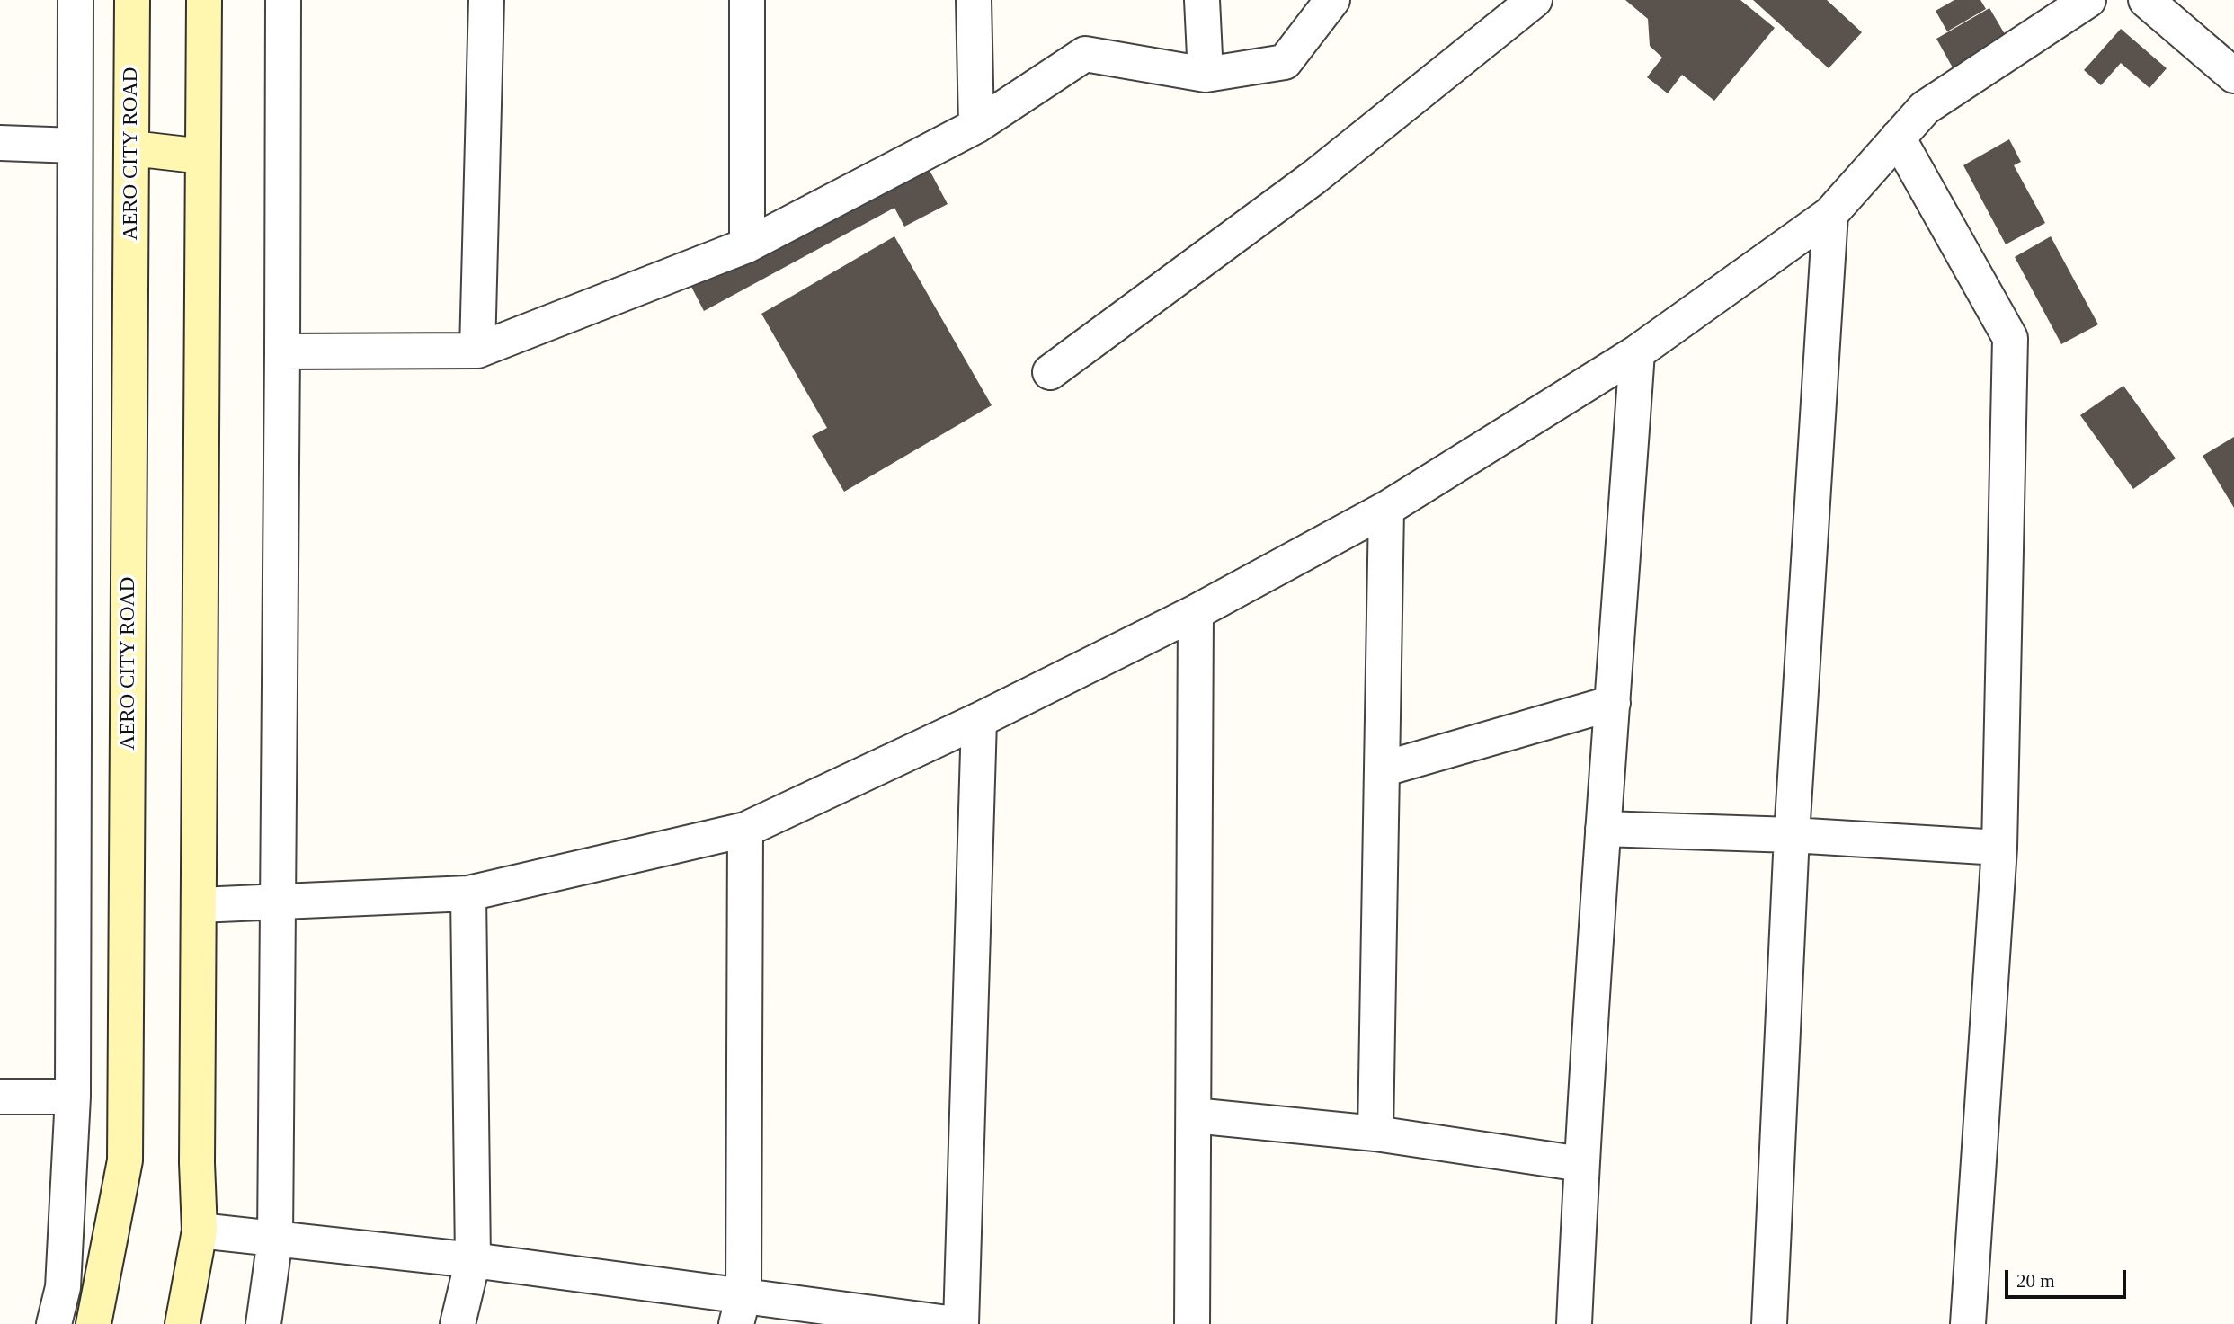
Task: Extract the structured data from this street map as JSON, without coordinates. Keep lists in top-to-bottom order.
{
  "streets": {
    "street": ["AERO CITY ROAD"]
  },
  "scale_bar": "20 m"
}
